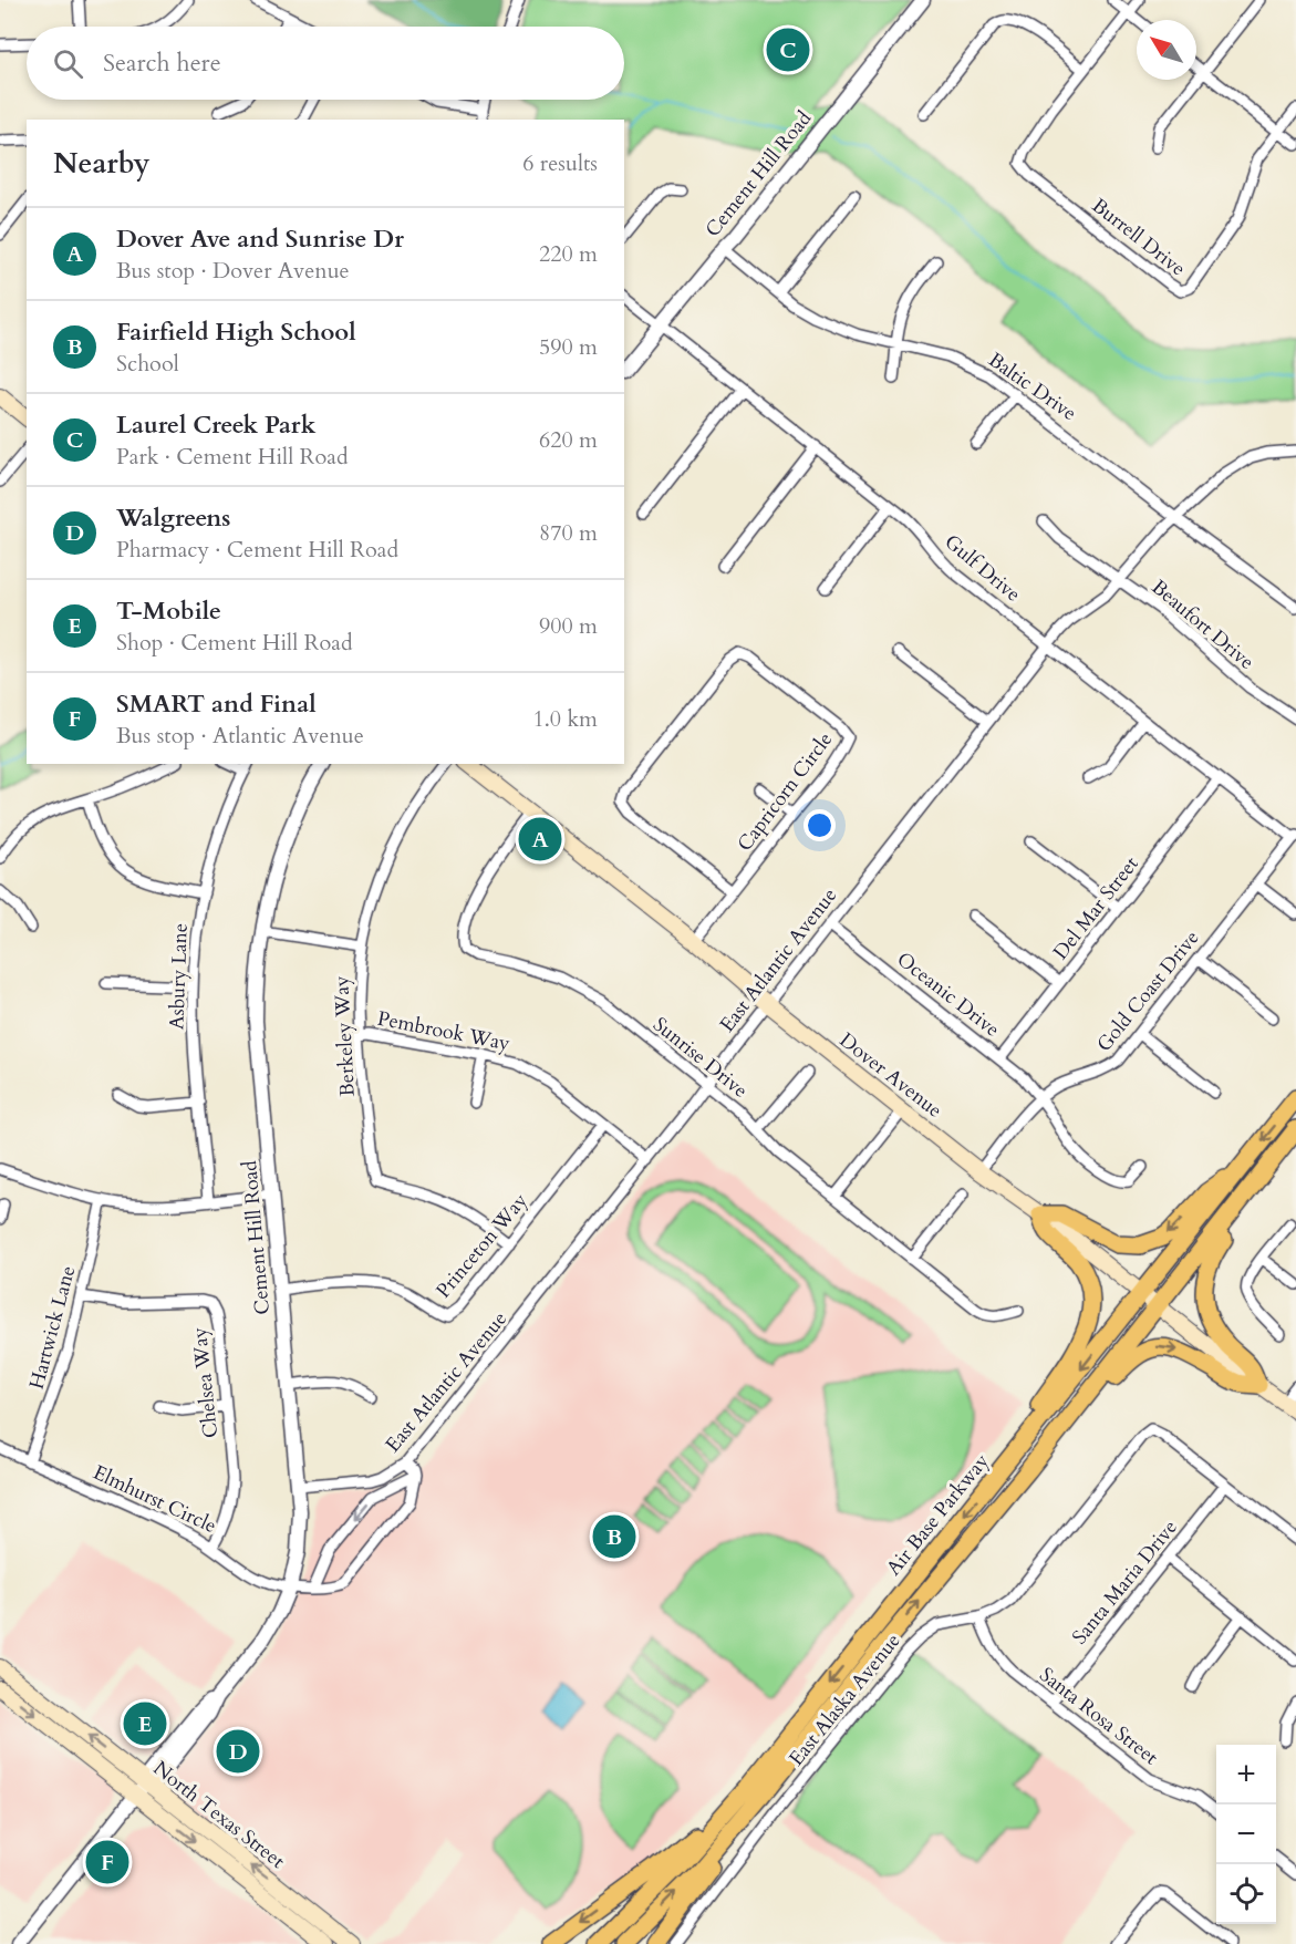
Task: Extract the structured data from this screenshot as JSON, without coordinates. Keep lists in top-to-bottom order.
{
  "streets": {
    "main road": ["Dover Avenue", "Air Base Parkway", "North Texas Street"],
    "street": [
      "Cement Hill Road",
      "Burrell Drive",
      "Baltic Drive",
      "Gulf Drive",
      "Beaufort Drive",
      "Capricorn Circle",
      "Del Mar Street",
      "East Atlantic Avenue",
      "Asbury Lane",
      "Gold Coast Drive",
      "Oceanic Drive",
      "Pembrook Way",
      "Berkeley Way",
      "Sunrise Drive",
      "Princeton Way",
      "Hartwick Lane",
      "Chelsea Way",
      "Elmhurst Circle",
      "Santa Maria Drive",
      "East Alaska Avenue",
      "Santa Rosa Street"
    ]
  },
  "crossings": [
    ["Cement Hill Road", "Baltic Drive"],
    ["Cement Hill Road", "Gulf Drive"],
    ["Cement Hill Road", "East Atlantic Avenue"],
    ["Cement Hill Road", "Princeton Way"],
    ["Cement Hill Road", "Elmhurst Circle"],
    ["Cement Hill Road", "North Texas Street"],
    ["Baltic Drive", "East Atlantic Avenue"],
    ["Gulf Drive", "Del Mar Street"],
    ["Gulf Drive", "East Atlantic Avenue"],
    ["Gulf Drive", "Gold Coast Drive"],
    ["Beaufort Drive", "East Atlantic Avenue"],
    ["Capricorn Circle", "Dover Avenue"],
    ["Del Mar Street", "Oceanic Drive"],
    ["East Atlantic Avenue", "Oceanic Drive"],
    ["East Atlantic Avenue", "Pembrook Way"],
    ["East Atlantic Avenue", "Sunrise Drive"],
    ["East Atlantic Avenue", "Dover Avenue"],
    ["Gold Coast Drive", "Oceanic Drive"],
    ["Gold Coast Drive", "Dover Avenue"],
    ["Pembrook Way", "Berkeley Way"],
    ["Pembrook Way", "Princeton Way"],
    ["Berkeley Way", "Princeton Way"],
    ["Sunrise Drive", "Dover Avenue"],
    ["Dover Avenue", "Air Base Parkway"],
    ["Hartwick Lane", "Chelsea Way"],
    ["Hartwick Lane", "Elmhurst Circle"],
    ["Chelsea Way", "Elmhurst Circle"],
    ["Santa Maria Drive", "East Alaska Avenue"],
    ["Santa Maria Drive", "Santa Rosa Street"],
    ["East Alaska Avenue", "Santa Rosa Street"]
  ],
  "north": "top left",
  "page": {
    "pins": [
      "C",
      "A",
      "B",
      "E",
      "D",
      "F"
    ],
    "search": "Search here",
    "heading": ["Nearby", "6 results"],
    "list": [
      {
        "mark": "A",
        "name": "Dover Ave and Sunrise Dr",
        "note": "Bus stop · Dover Avenue",
        "value": "220 m"
      },
      {
        "mark": "B",
        "name": "Fairfield High School",
        "note": "School",
        "value": "590 m"
      },
      {
        "mark": "C",
        "name": "Laurel Creek Park",
        "note": "Park · Cement Hill Road",
        "value": "620 m"
      },
      {
        "mark": "D",
        "name": "Walgreens",
        "note": "Pharmacy · Cement Hill Road",
        "value": "870 m"
      },
      {
        "mark": "E",
        "name": "T-Mobile",
        "note": "Shop · Cement Hill Road",
        "value": "900 m"
      },
      {
        "mark": "F",
        "name": "SMART and Final",
        "note": "Bus stop · Atlantic Avenue",
        "value": "1.0 km"
      }
    ],
    "map_buttons": ["+", "−"]
  }
}
